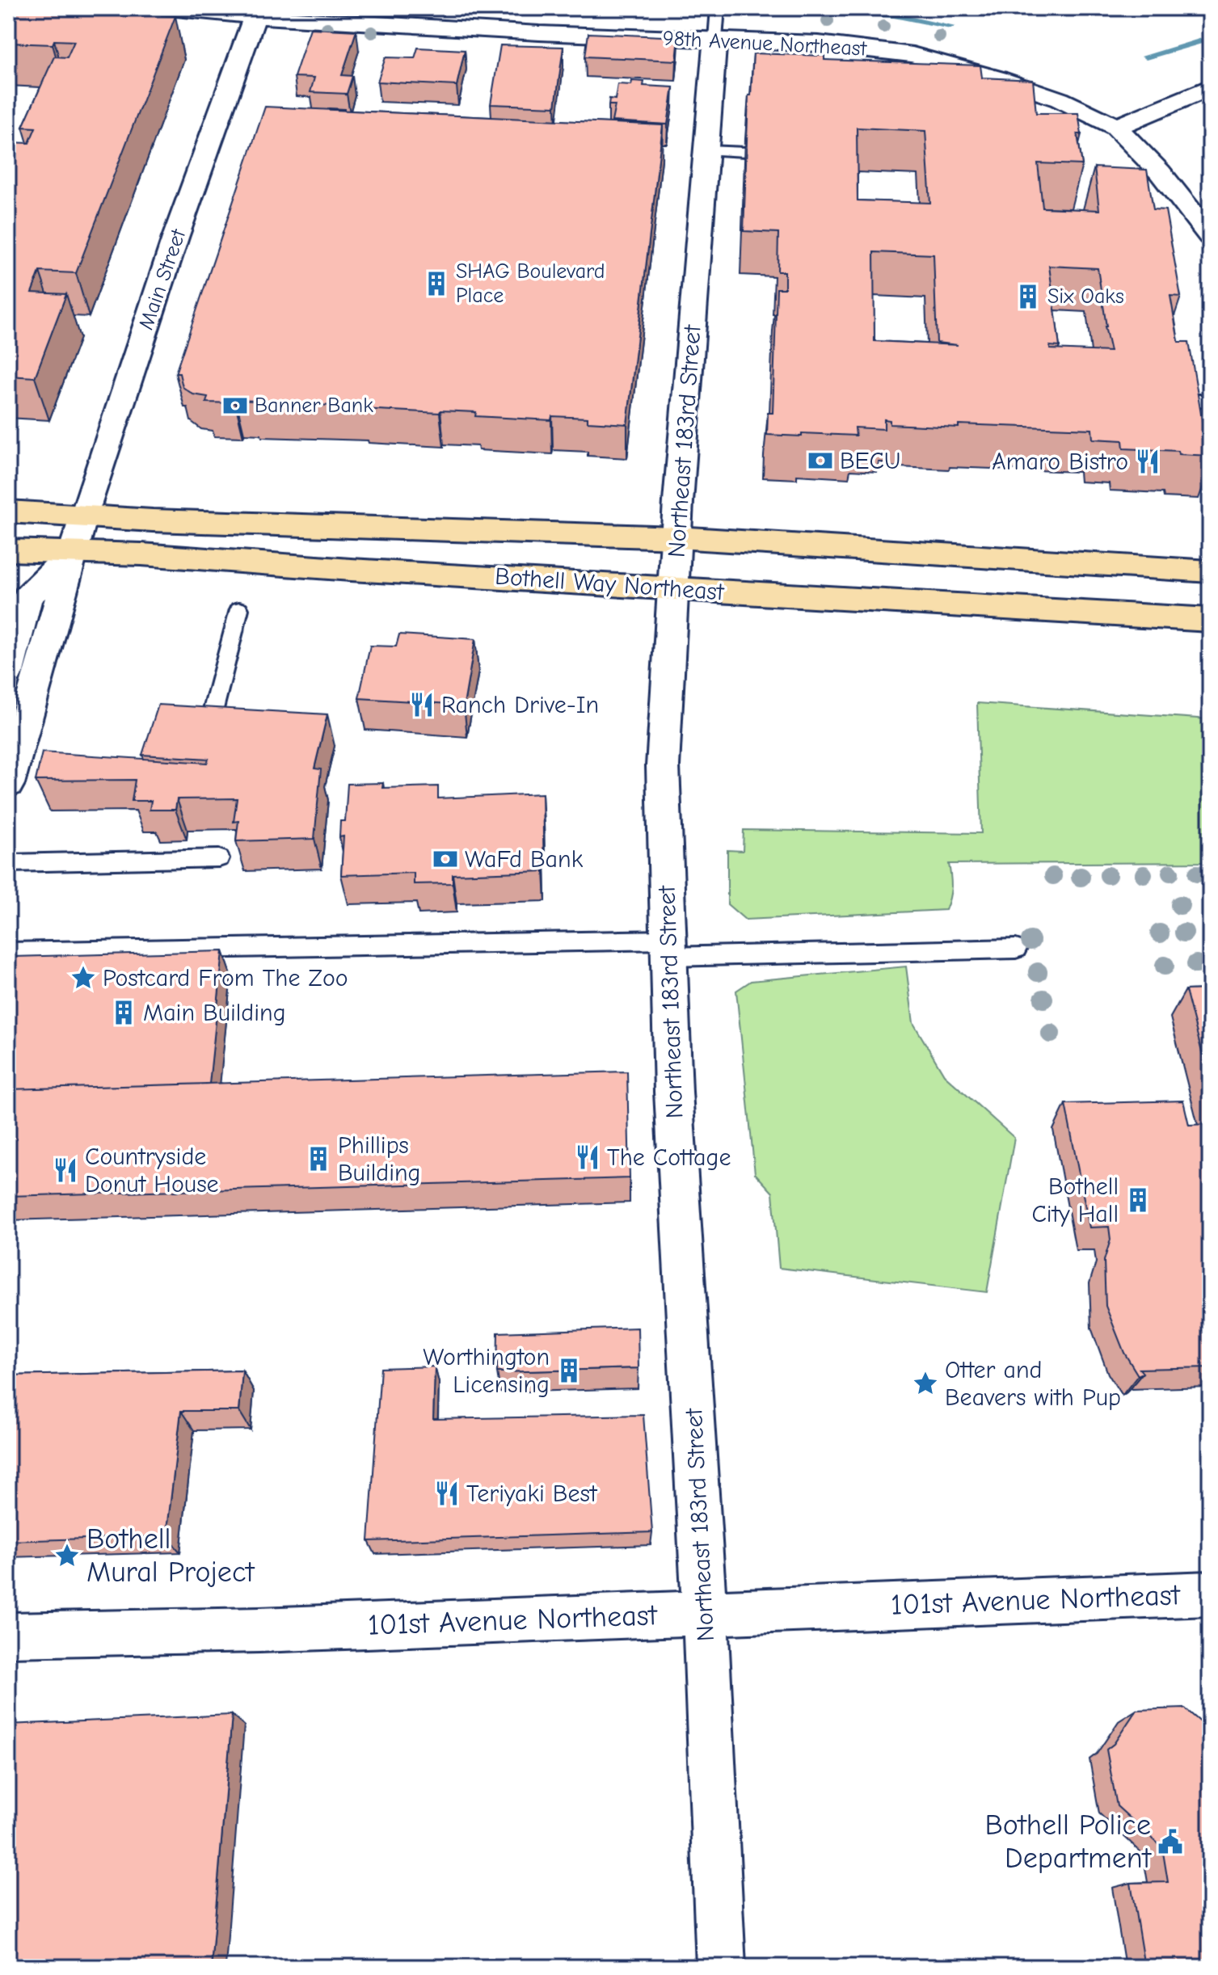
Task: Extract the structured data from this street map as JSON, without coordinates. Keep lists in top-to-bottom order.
{
  "streets": {
    "main road": ["Bothell Way Northeast"],
    "street": [
      "98th Avenue Northeast",
      "Main Street",
      "Northeast 183rd Street",
      "101st Avenue Northeast"
    ]
  },
  "crossings": [
    ["98th Avenue Northeast", "Main Street"],
    ["98th Avenue Northeast", "Northeast 183rd Street"],
    ["Main Street", "Bothell Way Northeast"],
    ["Northeast 183rd Street", "Bothell Way Northeast"],
    ["Northeast 183rd Street", "101st Avenue Northeast"]
  ],
  "places": {
    "building": [
      "SHAG Boulevard Place",
      "Six Oaks",
      "Main Building",
      "Phillips Building",
      "Bothell City Hall",
      "Worthington Licensing"
    ],
    "bank": ["Banner Bank", "BECU", "WaFd Bank"],
    "restaurant": [
      "Amaro Bistro",
      "Ranch Drive-In",
      "The Cottage",
      "Countryside Donut House",
      "Teriyaki Best"
    ],
    "place": ["Postcard From The Zoo", "Otter and Beavers with Pup", "Bothell Mural Project"],
    "public building": ["Bothell Police Department"]
  }
}
